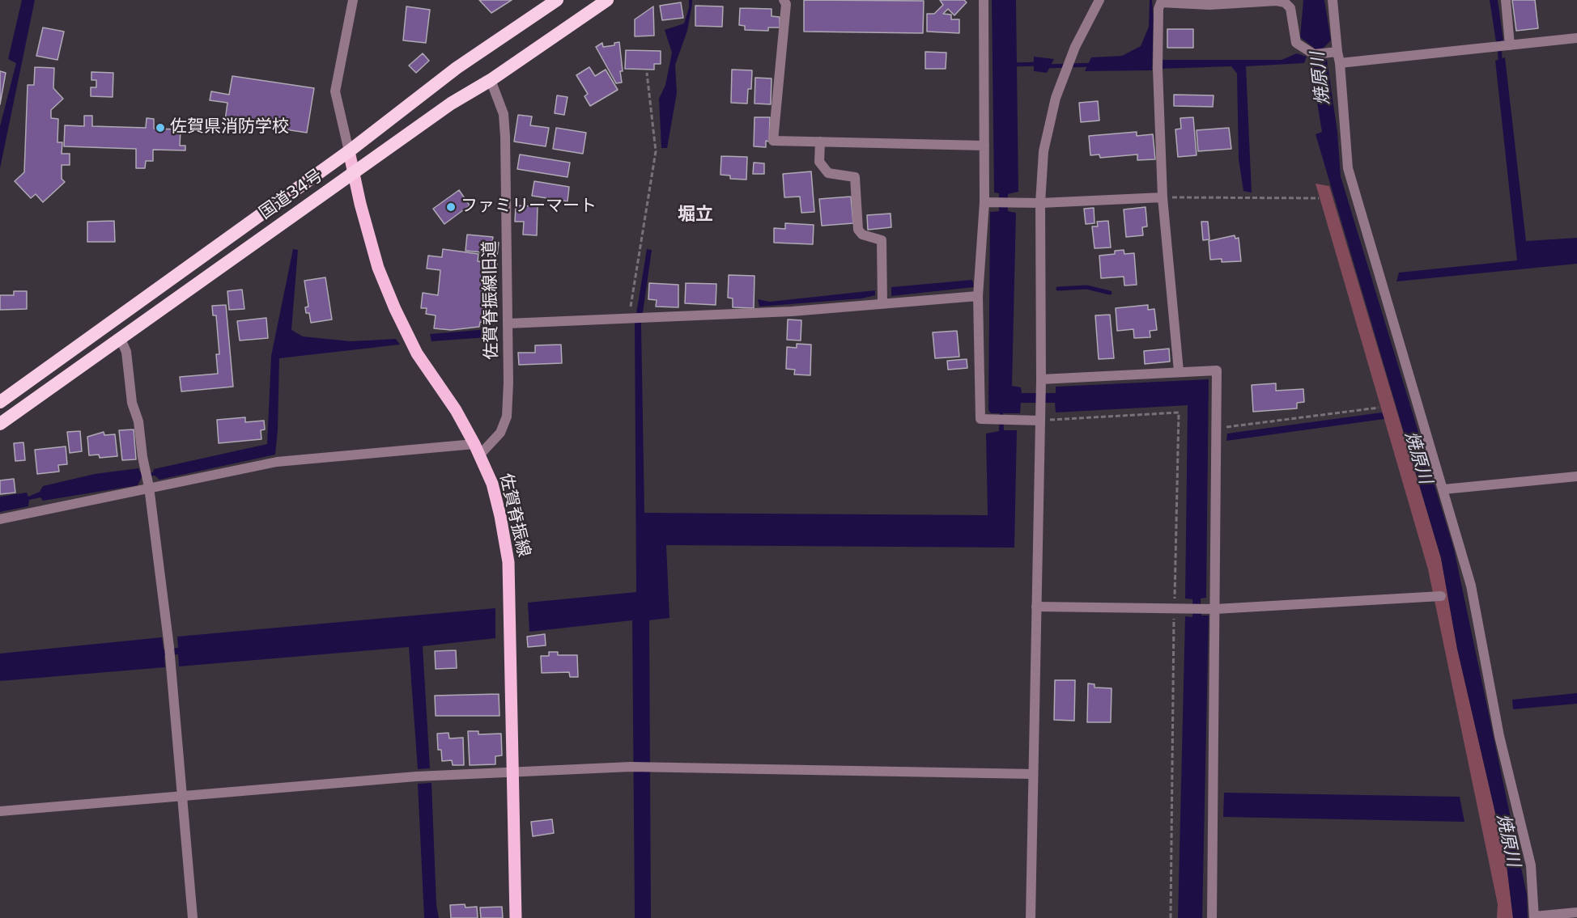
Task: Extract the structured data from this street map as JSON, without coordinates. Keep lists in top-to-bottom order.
{
  "streets": {
    "highway": ["国道34号"],
    "main road": ["佐賀脊振線"],
    "street": ["佐賀脊振線旧道"]
  },
  "crossings": [
    ["国道34号", "佐賀脊振線旧道"],
    ["国道34号", "佐賀脊振線"],
    ["佐賀脊振線旧道", "佐賀脊振線"]
  ],
  "districts": ["堀立"],
  "water": ["焼原川"],
  "places": ["佐賀県消防学校", "ファミリーマート"]
}
